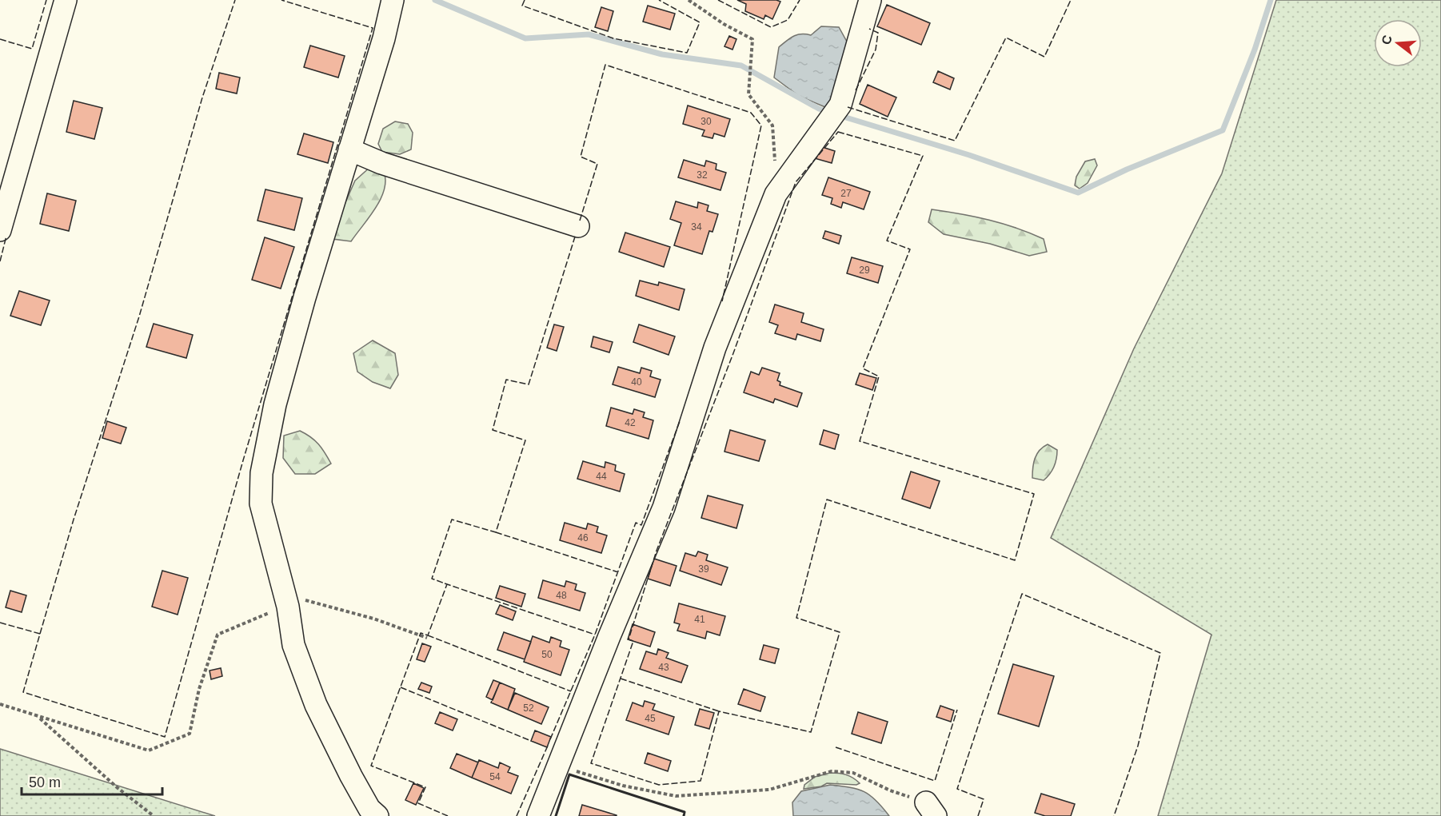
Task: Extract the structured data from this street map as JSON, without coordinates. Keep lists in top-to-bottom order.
{
  "house_numbers": [
    "30",
    "32",
    "27",
    "34",
    "29",
    "40",
    "42",
    "44",
    "46",
    "39",
    "48",
    "41",
    "50",
    "43",
    "52",
    "45",
    "54"
  ],
  "scale_bar": "50 m",
  "north": "left"
}
